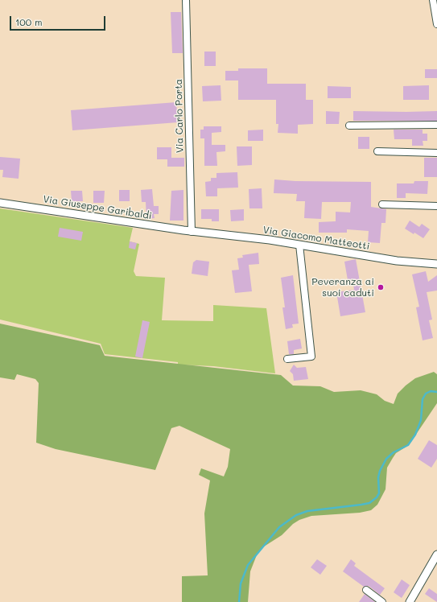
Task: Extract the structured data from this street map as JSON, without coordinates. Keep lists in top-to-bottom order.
{
  "streets": {
    "street": ["Via Carlo Porta", "Via Giuseppe Garibaldi", "Via Giacomo Matteotti"]
  },
  "crossings": [
    ["Via Carlo Porta", "Via Giuseppe Garibaldi"],
    ["Via Carlo Porta", "Via Giacomo Matteotti"],
    ["Via Giuseppe Garibaldi", "Via Giacomo Matteotti"]
  ],
  "places": ["Peveranza ai suoi caduti"],
  "scale_bar": "100 m"
}
